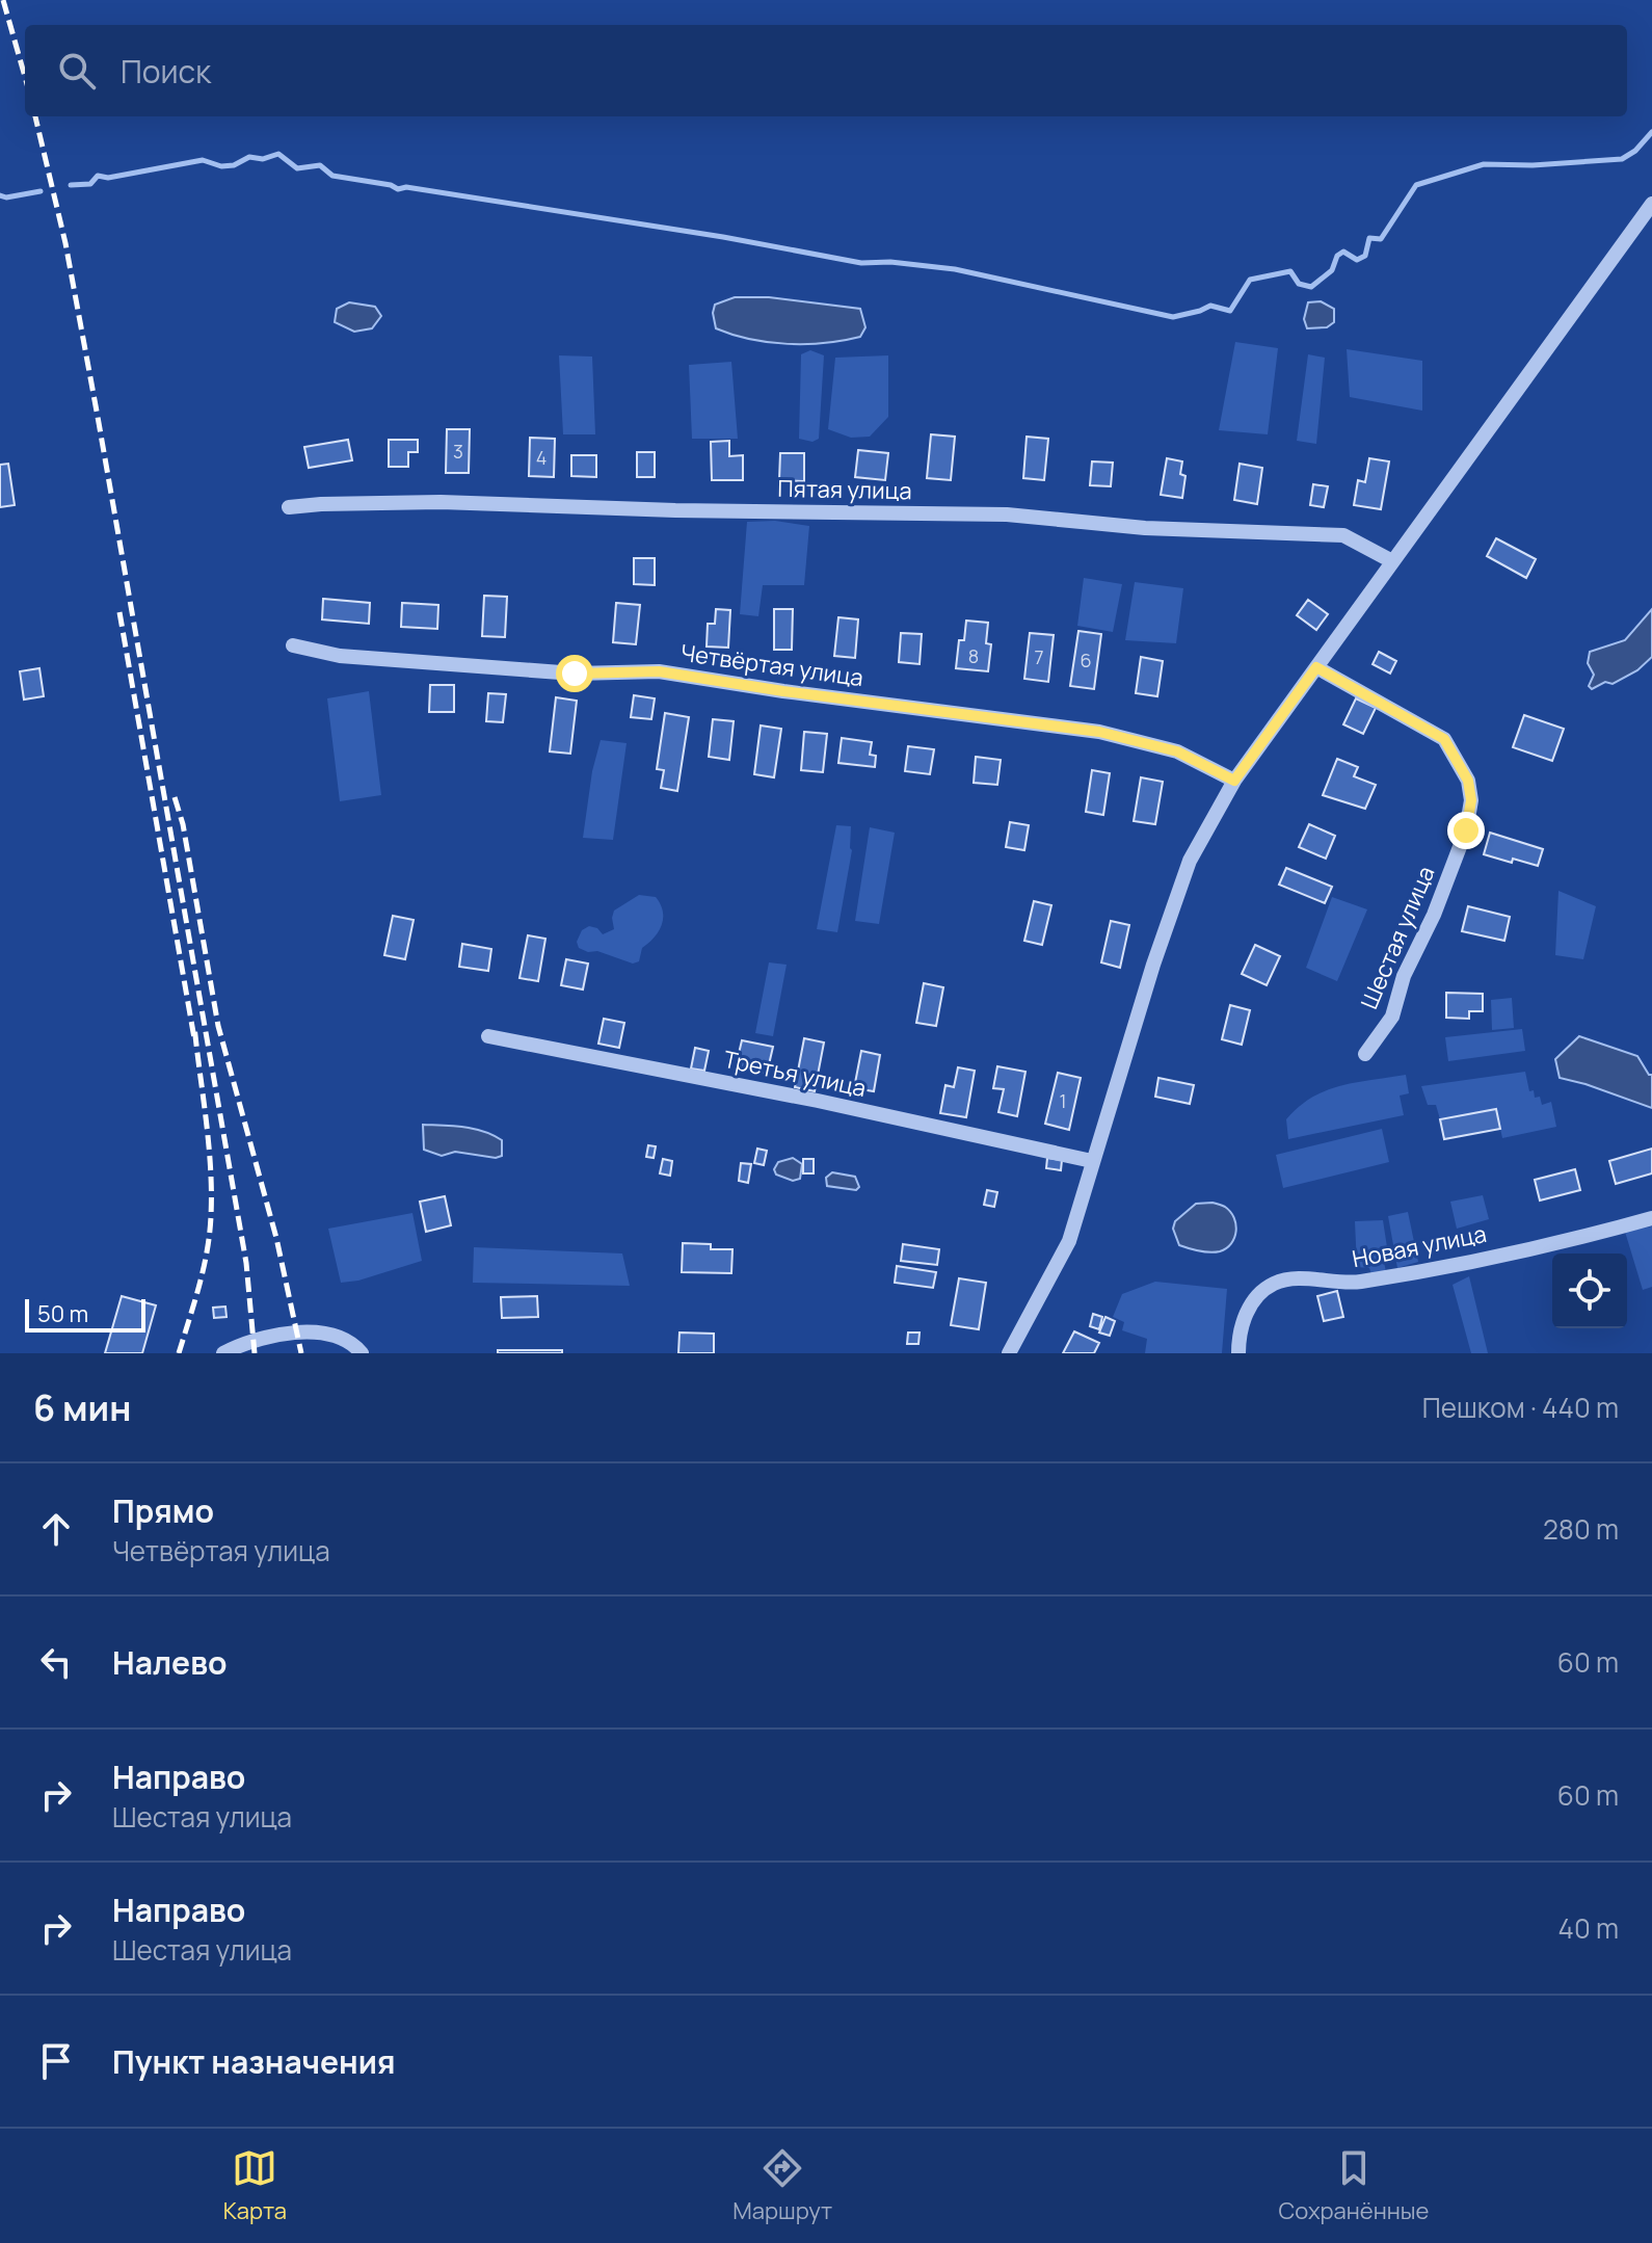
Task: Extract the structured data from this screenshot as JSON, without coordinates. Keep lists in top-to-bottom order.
{
  "streets": {
    "street": [
      "Пятая улица",
      "Четвёртая улица",
      "Шестая улица",
      "Третья улица",
      "Новая улица"
    ]
  },
  "house_numbers": [
    "3",
    "4",
    "8",
    "7",
    "6",
    "1"
  ],
  "scale_bar": "50 m",
  "page": {
    "search": "Поиск",
    "scale": "50 m",
    "heading": ["6 мин", "Пешком · 440 m"],
    "list": [
      ["Прямо", "Четвёртая улица", "280 m"],
      ["Налево", "60 m"],
      ["Направо", "Шестая улица", "60 m"],
      ["Направо", "Шестая улица", "40 m"],
      "Пункт назначения"
    ],
    "nav": ["Карта", "Маршрут", "Сохранённые"]
  }
}
